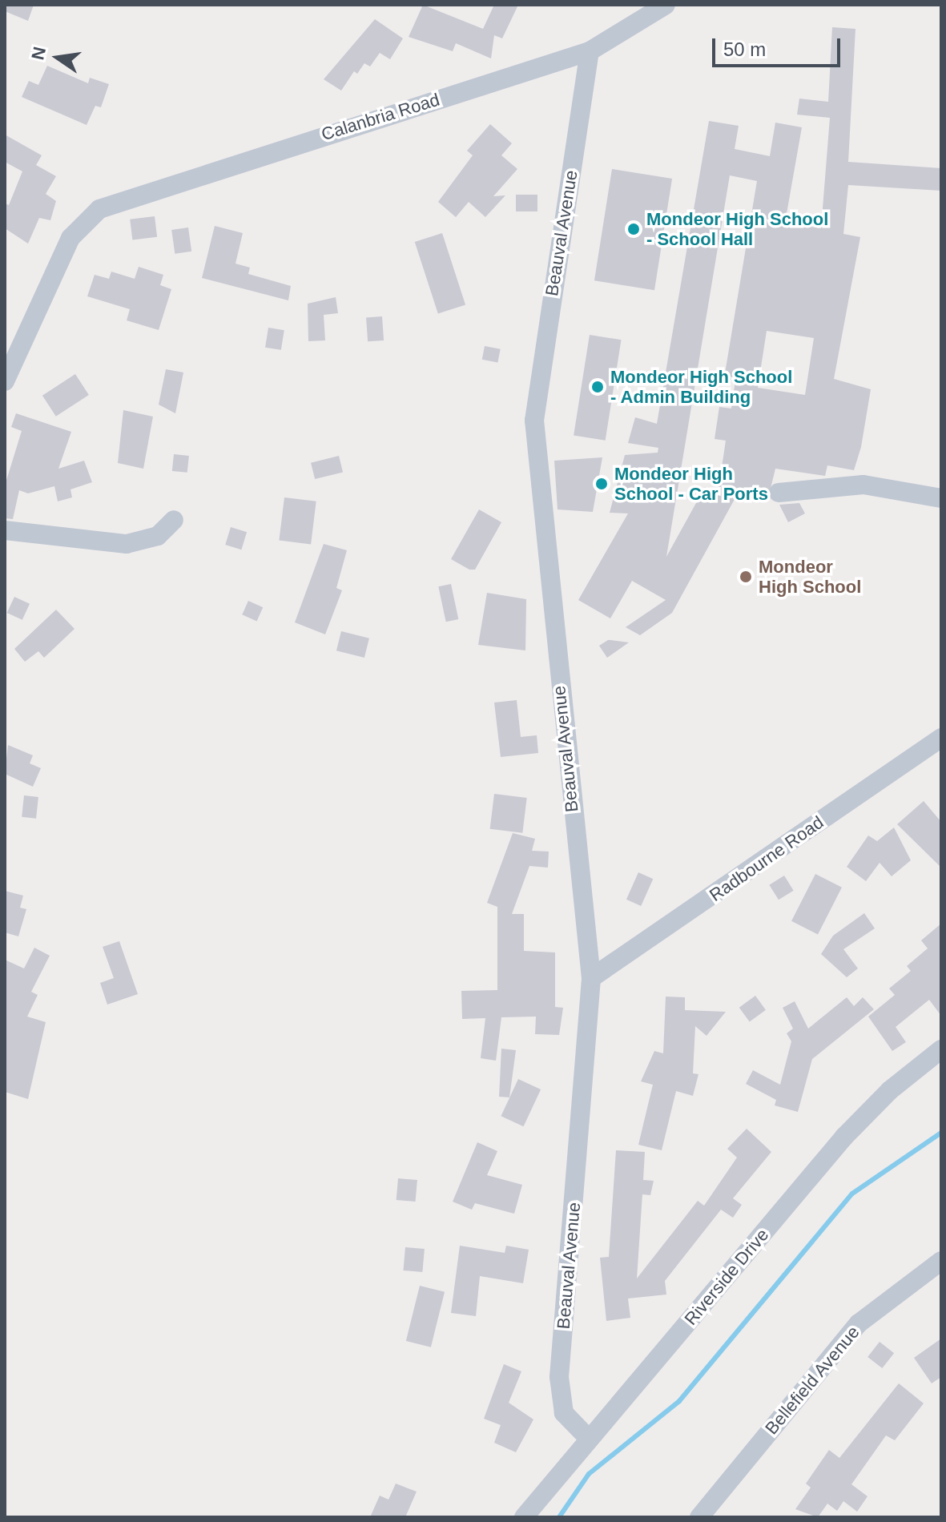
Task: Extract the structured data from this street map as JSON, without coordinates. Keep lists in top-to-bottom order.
{
  "streets": {
    "street": [
      "Calanbria Road",
      "Beauval Avenue",
      "Radbourne Road",
      "Riverside Drive",
      "Bellefield Avenue"
    ]
  },
  "crossings": [
    ["Calanbria Road", "Beauval Avenue"],
    ["Beauval Avenue", "Radbourne Road"],
    ["Beauval Avenue", "Riverside Drive"]
  ],
  "places": [
    "Mondeor High School - School Hall",
    "Mondeor High School - Admin Building",
    "Mondeor High School - Car Ports",
    "Mondeor High School"
  ],
  "scale_bar": "50 m",
  "north": "left"
}
